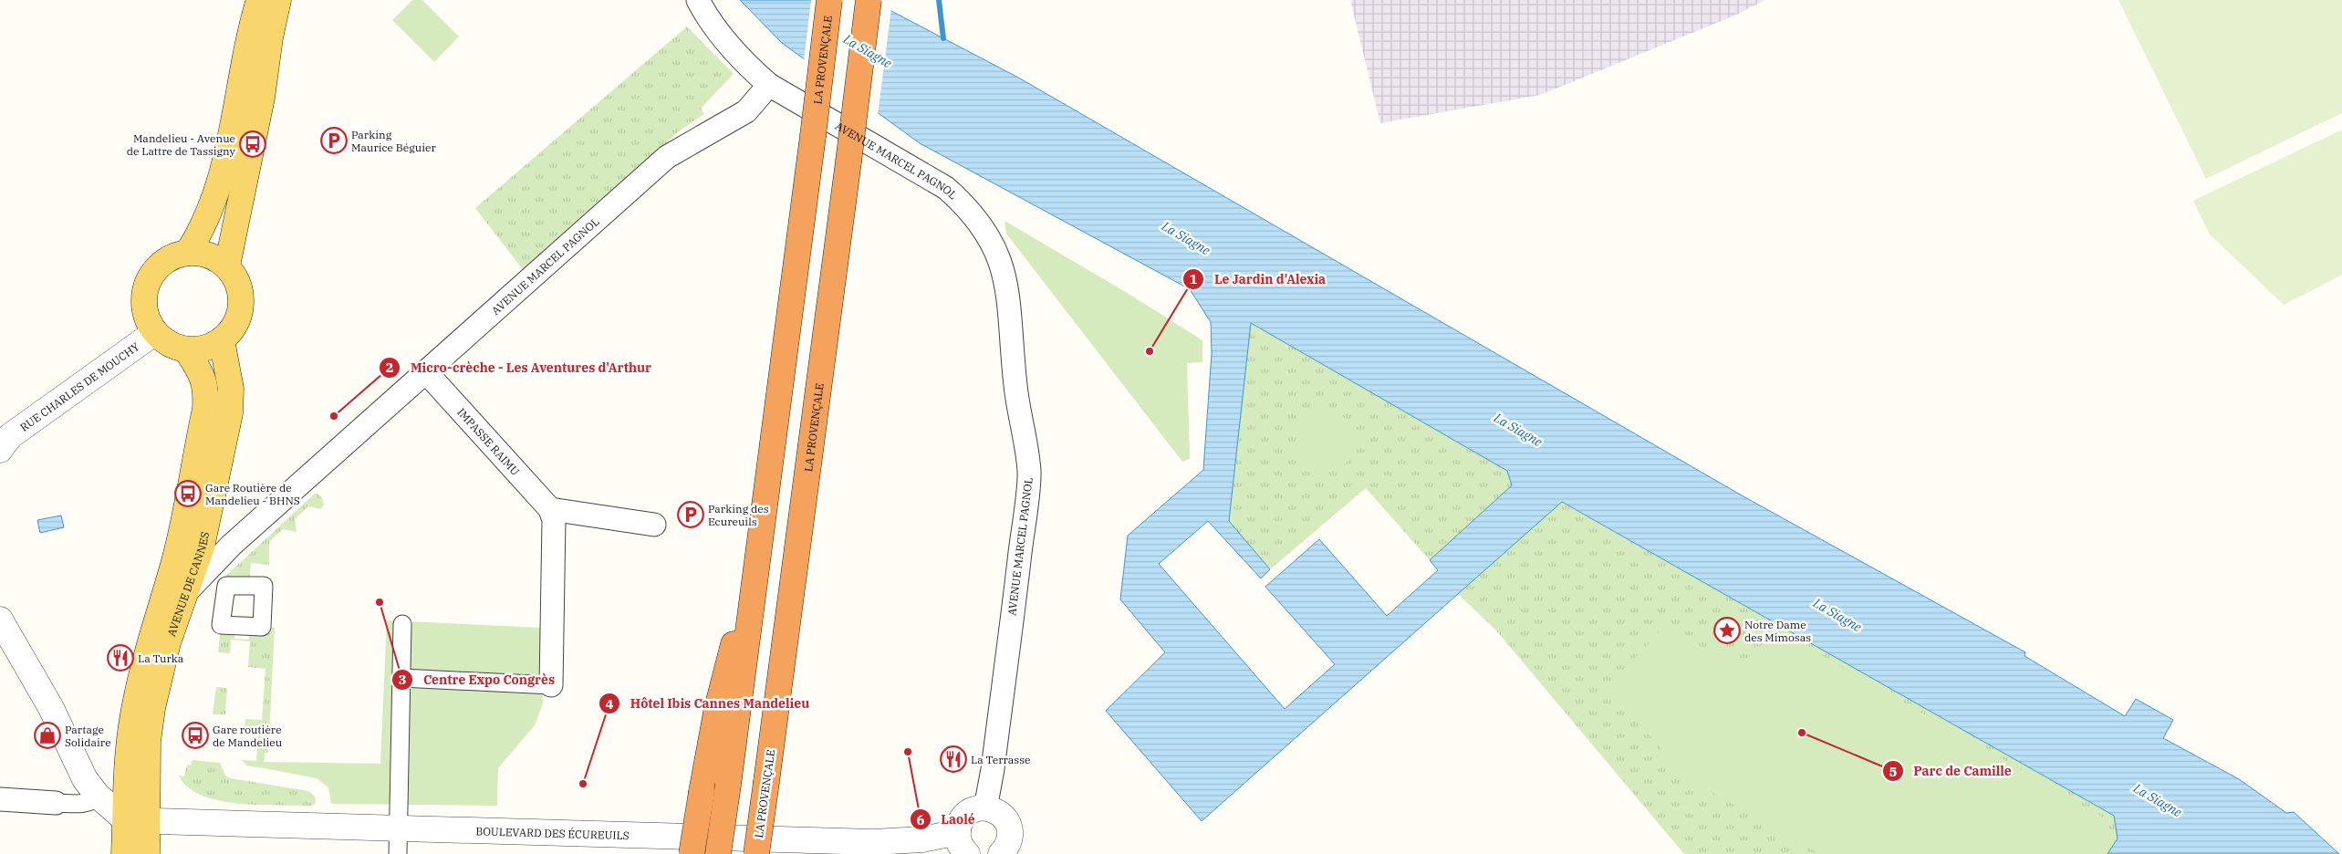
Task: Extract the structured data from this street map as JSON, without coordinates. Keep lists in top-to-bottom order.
{
  "streets": {
    "highway": ["LA PROVENÇALE"],
    "main road": ["AVENUE DE CANNES"],
    "street": [
      "AVENUE MARCEL PAGNOL",
      "RUE CHARLES DE MOUCHY",
      "IMPASSE RAIMU",
      "BOULEVARD DES ÉCUREUILS"
    ]
  },
  "crossings": [
    ["AVENUE MARCEL PAGNOL", "IMPASSE RAIMU"],
    ["AVENUE MARCEL PAGNOL", "AVENUE DE CANNES"],
    ["RUE CHARLES DE MOUCHY", "AVENUE DE CANNES"],
    ["AVENUE DE CANNES", "BOULEVARD DES ÉCUREUILS"]
  ],
  "water": ["La Siagne"],
  "places": {
    "parking": ["Parking Maurice Béguier", "Parking des Ecureuils"],
    "bus stop": ["Mandelieu - Avenue de Lattre de Tassigny", "Gare Routière de Mandelieu - BHNS", "Gare routière de Mandelieu"],
    "other": [
      "Le Jardin d'Alexia",
      "Micro-crèche - Les Aventures d'Arthur",
      "Centre Expo Congrès",
      "Parc de Camille",
      "Laolé",
      "Hôtel Ibis Cannes Mandelieu"
    ],
    "place": ["Notre Dame des Mimosas"],
    "restaurant": ["La Turka", "La Terrasse"],
    "shop": ["Partage Solidaire"]
  }
}
